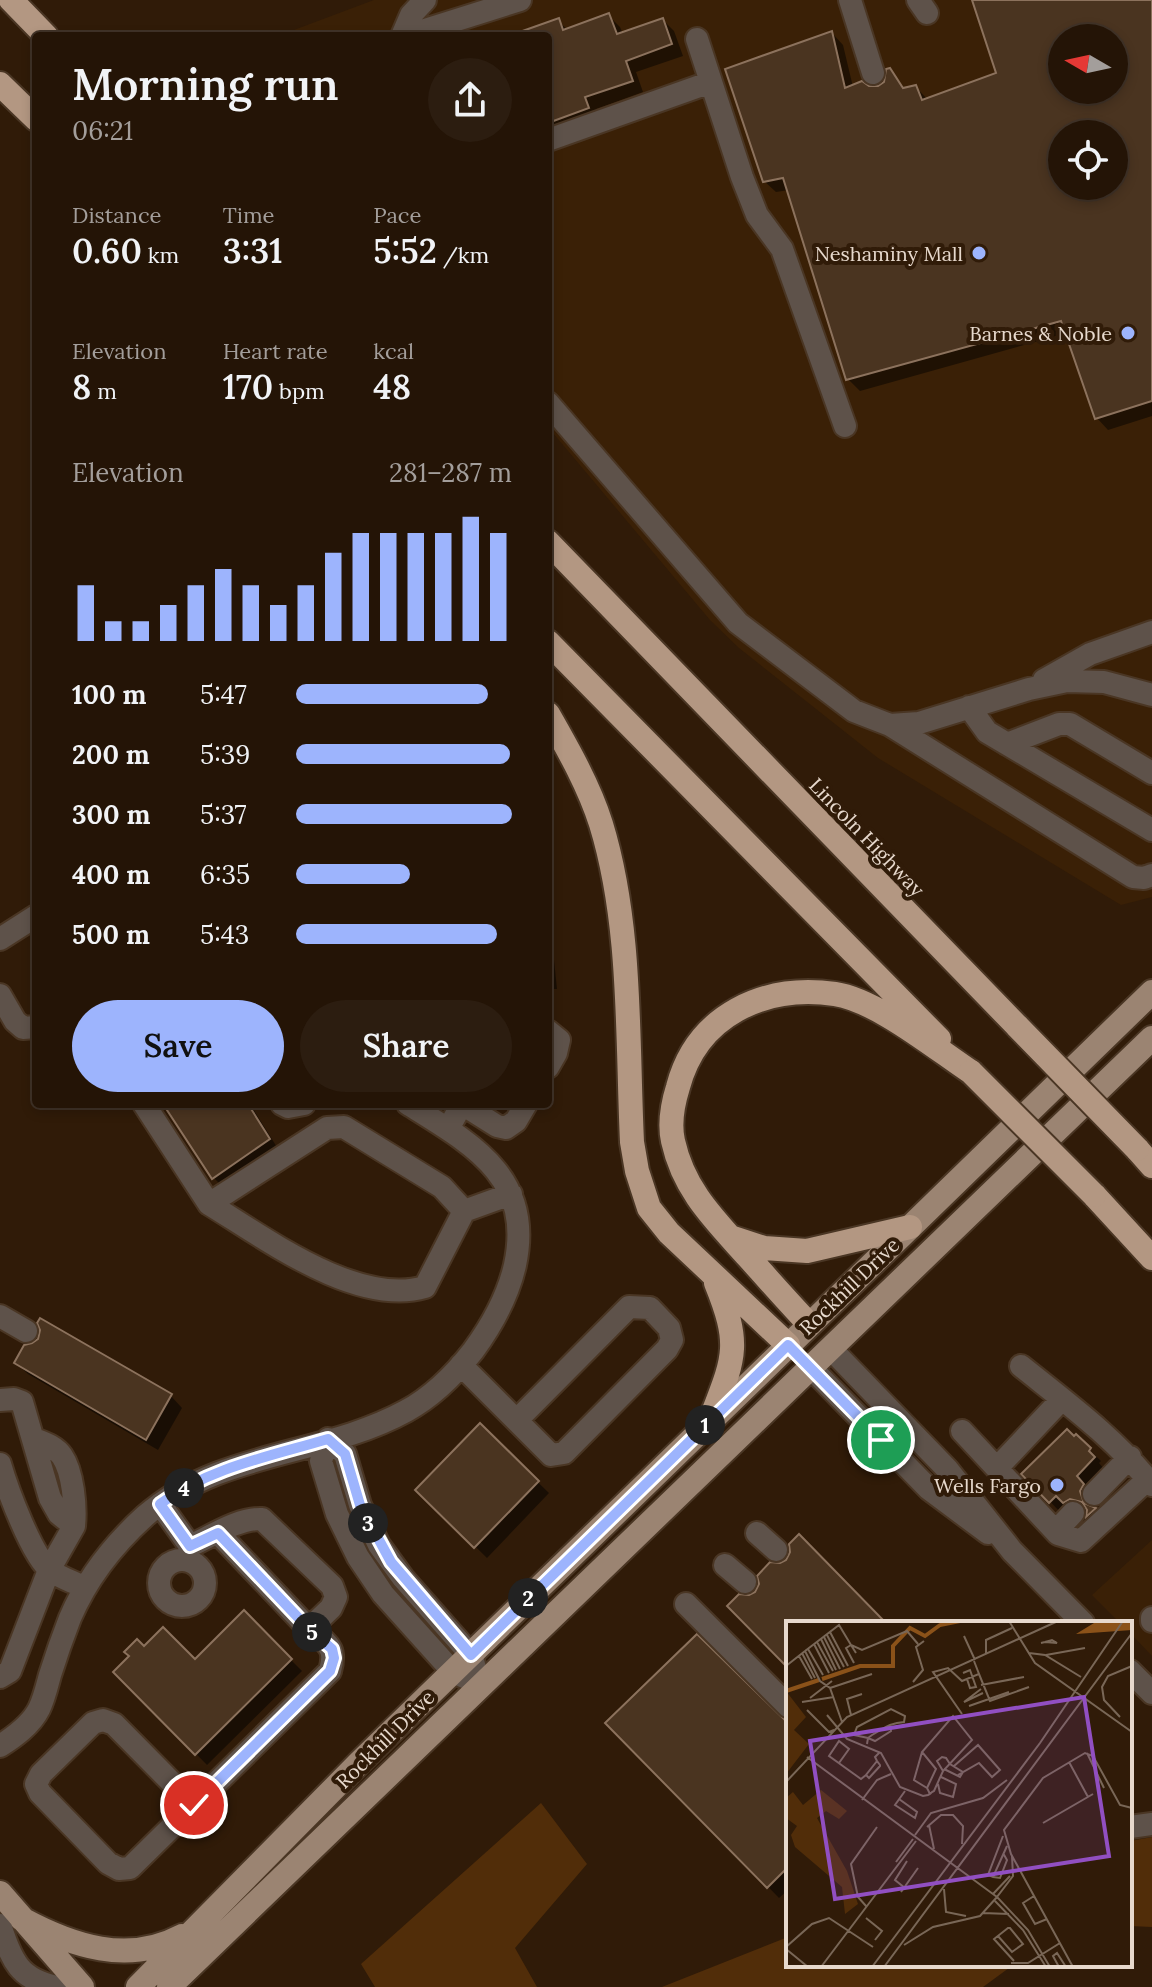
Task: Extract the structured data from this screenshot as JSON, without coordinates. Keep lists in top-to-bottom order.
{
  "streets": {
    "highway": ["Lincoln Highway"],
    "main road": ["Rockhill Drive"]
  },
  "places": ["Neshaminy Mall", "Barnes & Noble", "Wells Fargo"],
  "north": "left",
  "page": {
    "heading": ["Morning run", "06:21"],
    "stats": [
      ["Distance", "0.60 km"],
      ["Time", "3:31"],
      ["Pace", "5:52 /km"],
      ["Elevation", "8 m"],
      ["Heart rate", "170 bpm"],
      ["kcal", "48"]
    ],
    "chart": ["Elevation", "281–287 m"],
    "list": [
      {
        "name": "100 m",
        "note": "5:47"
      },
      {
        "name": "200 m",
        "note": "5:39"
      },
      {
        "name": "300 m",
        "note": "5:37"
      },
      {
        "name": "400 m",
        "note": "6:35"
      },
      {
        "name": "500 m",
        "note": "5:43"
      }
    ],
    "buttons": ["Save", "Share"],
    "pins": [
      "1",
      "4",
      "3",
      "2",
      "5"
    ]
  }
}
